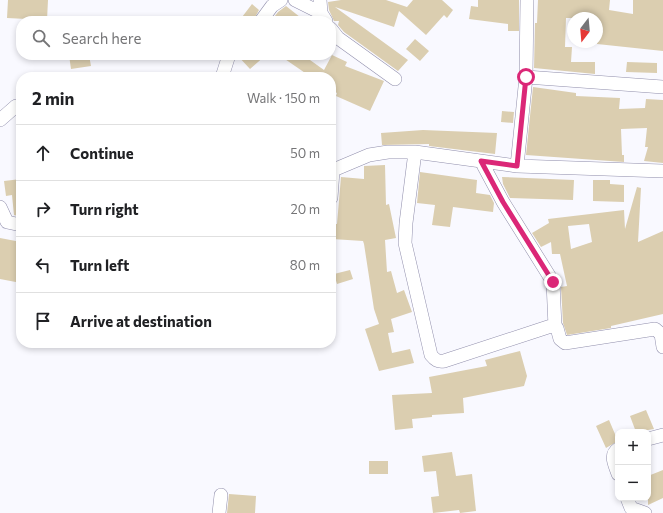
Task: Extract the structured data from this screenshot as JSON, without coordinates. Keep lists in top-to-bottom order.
{
  "north": "bottom",
  "page": {
    "search": "Search here",
    "heading": ["2 min", "Walk · 150 m"],
    "list": [
      ["Continue", "50 m"],
      ["Turn right", "20 m"],
      ["Turn left", "80 m"],
      "Arrive at destination"
    ],
    "map_buttons": ["+", "−"]
  }
}
